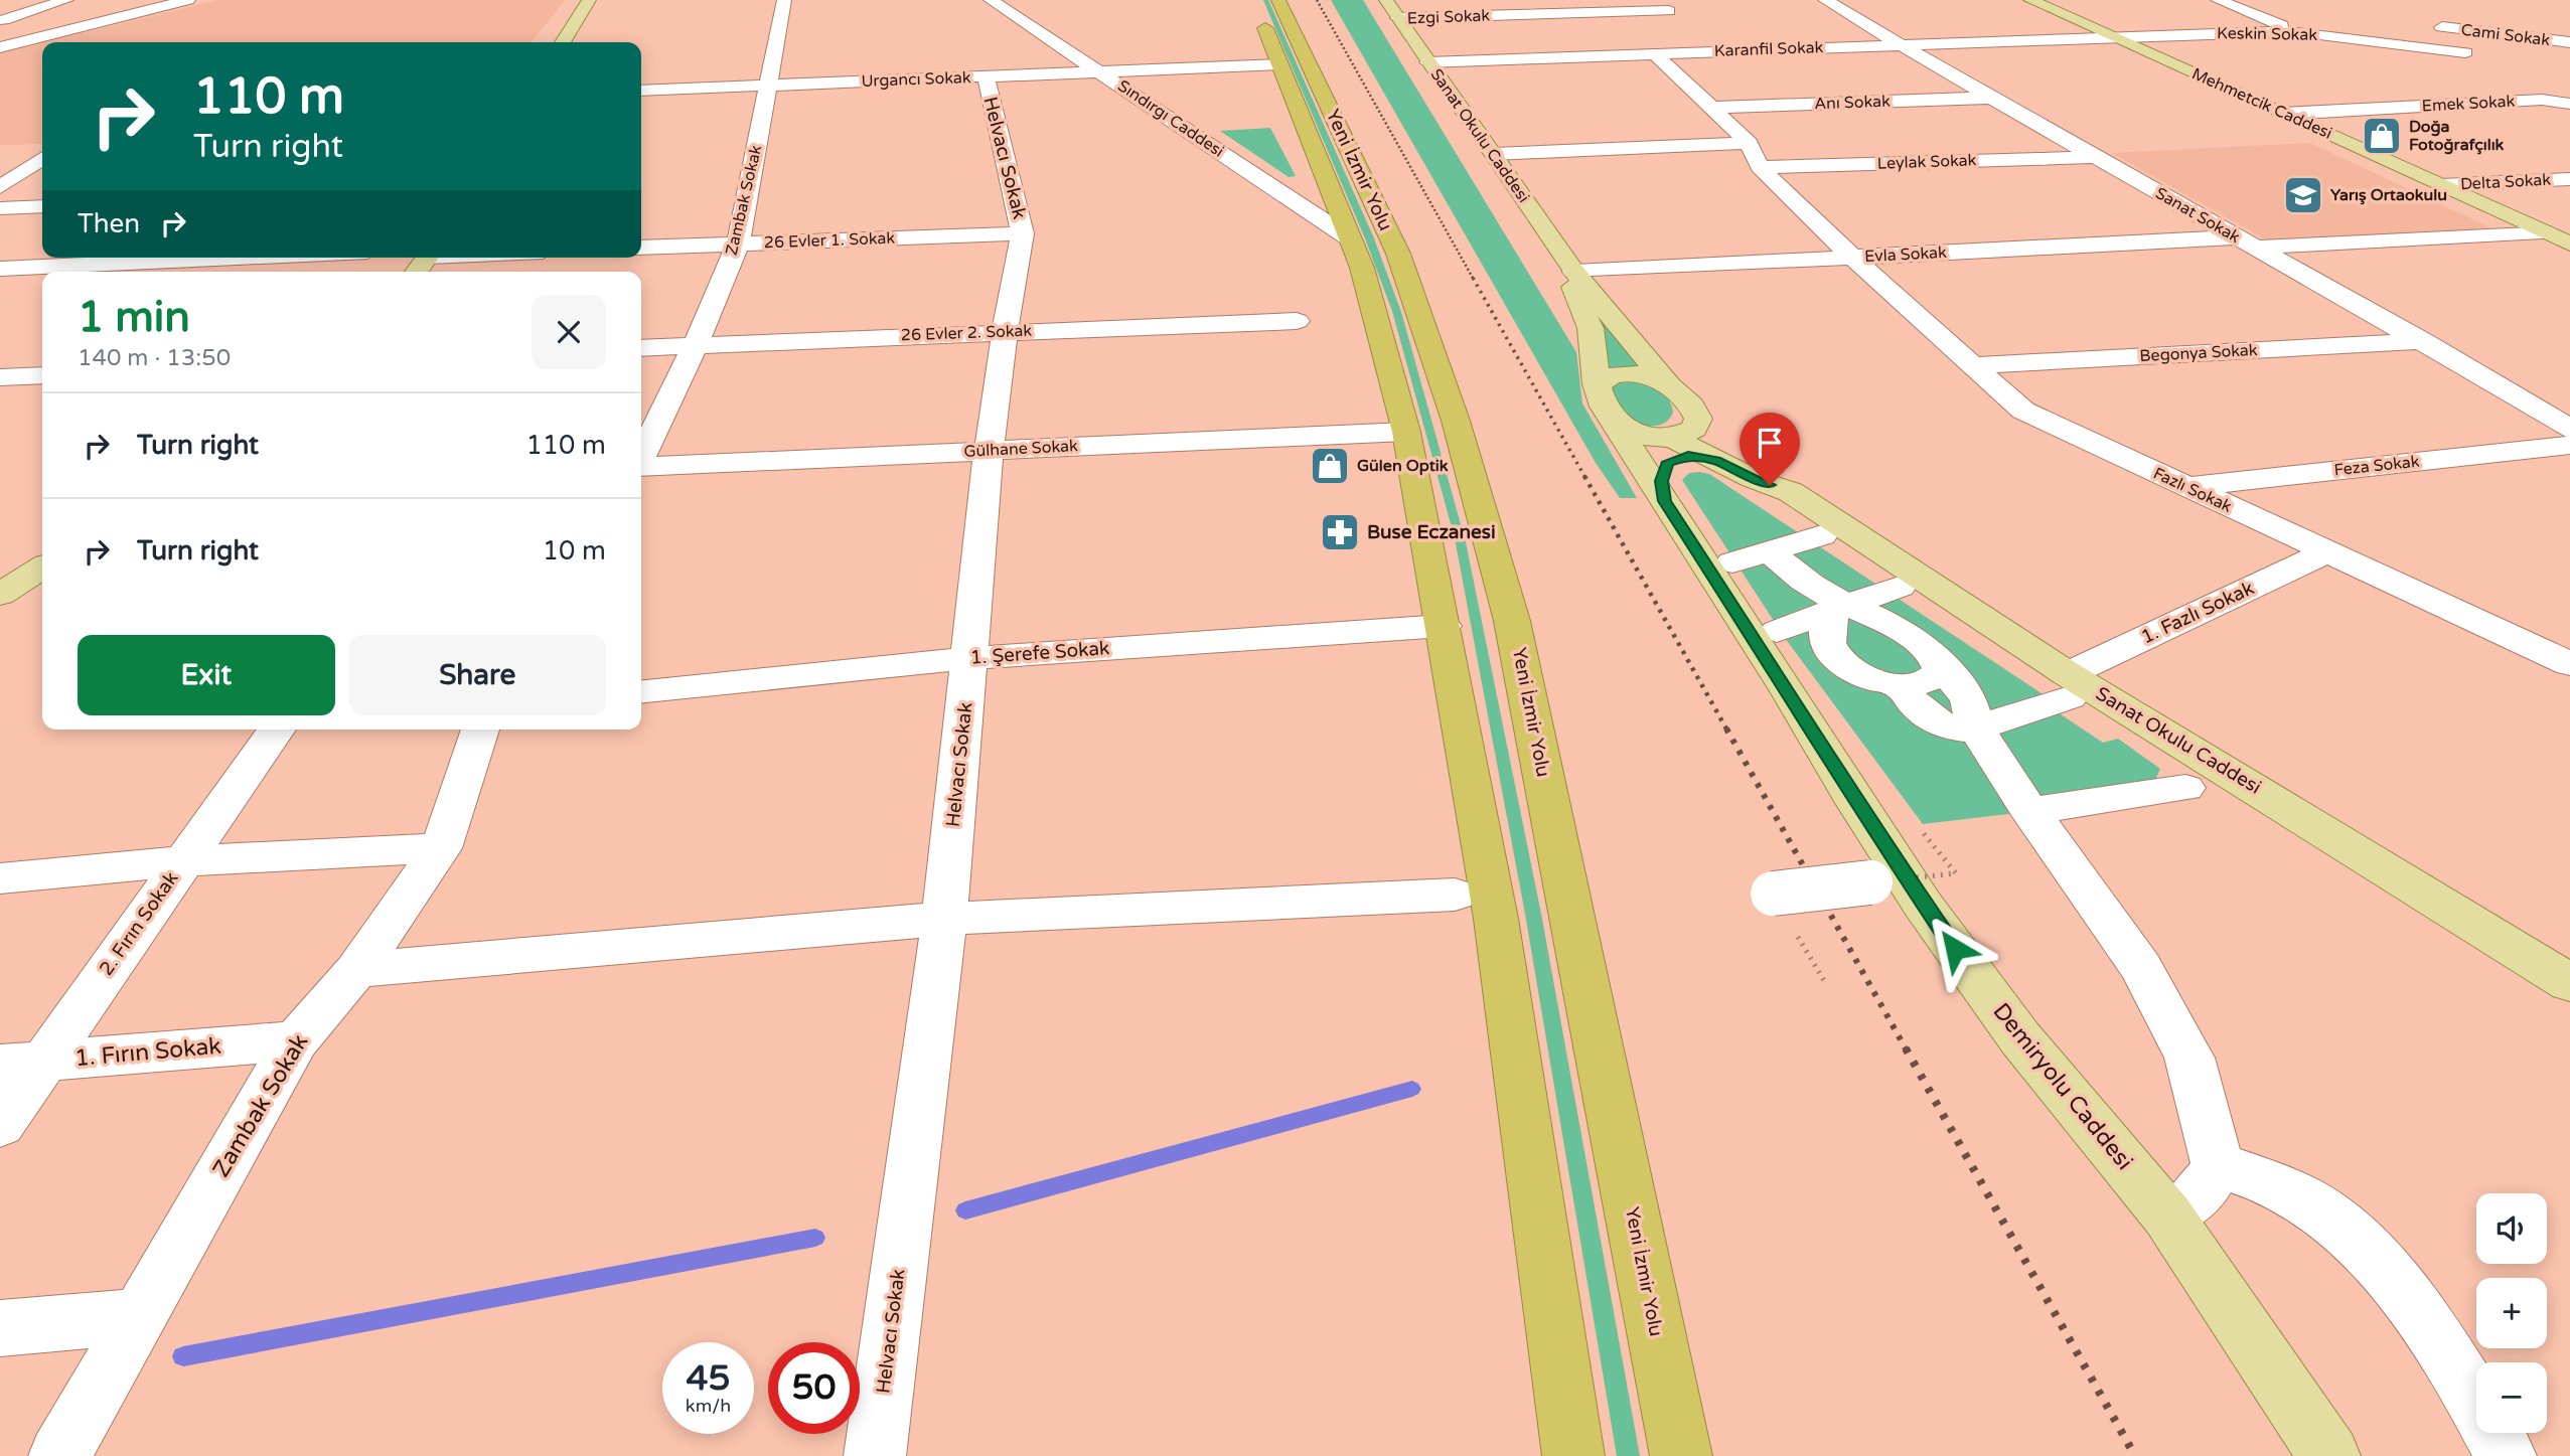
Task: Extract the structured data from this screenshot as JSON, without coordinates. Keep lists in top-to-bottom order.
{
  "streets": {
    "highway": ["Yeni İzmir Yolu"],
    "main road": ["Mehmetcik Caddesi", "Sanat Okulu Caddesi", "Demiryolu Caddesi"],
    "street": [
      "Ezgi Sokak",
      "Keskin Sokak",
      "Cami Sokak",
      "Karanfil Sokak",
      "Urgancı Sokak",
      "Anı Sokak",
      "Emek Sokak",
      "Sındırgı Caddesi",
      "Helvacı Sokak",
      "Leylak Sokak",
      "Delta Sokak",
      "Zambak Sokak",
      "Sanat Sokak",
      "26 Evler 1. Sokak",
      "Evla Sokak",
      "26 Evler 2. Sokak",
      "Begonya Sokak",
      "Gülhane Sokak",
      "Feza Sokak",
      "Fazlı Sokak",
      "1. Fazlı Sokak",
      "1. Şerefe Sokak",
      "2. Fırın Sokak",
      "1. Fırın Sokak"
    ]
  },
  "crossings": [
    ["Ezgi Sokak", "Sanat Okulu Caddesi"],
    ["Keskin Sokak", "Cami Sokak"],
    ["Keskin Sokak", "Karanfil Sokak"],
    ["Keskin Sokak", "Mehmetcik Caddesi"],
    ["Karanfil Sokak", "Mehmetcik Caddesi"],
    ["Karanfil Sokak", "Sanat Okulu Caddesi"],
    ["Karanfil Sokak", "Sanat Sokak"],
    ["Urgancı Sokak", "Sındırgı Caddesi"],
    ["Urgancı Sokak", "Helvacı Sokak"],
    ["Urgancı Sokak", "Yeni İzmir Yolu"],
    ["Urgancı Sokak", "Zambak Sokak"],
    ["Anı Sokak", "Sanat Sokak"],
    ["Mehmetcik Caddesi", "Emek Sokak"],
    ["Mehmetcik Caddesi", "Delta Sokak"],
    ["Mehmetcik Caddesi", "Evla Sokak"],
    ["Sındırgı Caddesi", "Yeni İzmir Yolu"],
    ["Sanat Okulu Caddesi", "Evla Sokak"],
    ["Sanat Okulu Caddesi", "1. Fazlı Sokak"],
    ["Sanat Okulu Caddesi", "Demiryolu Caddesi"],
    ["Helvacı Sokak", "26 Evler 1. Sokak"],
    ["Helvacı Sokak", "26 Evler 2. Sokak"],
    ["Helvacı Sokak", "Gülhane Sokak"],
    ["Helvacı Sokak", "1. Şerefe Sokak"],
    ["Leylak Sokak", "Sanat Sokak"],
    ["Leylak Sokak", "Fazlı Sokak"],
    ["Yeni İzmir Yolu", "Gülhane Sokak"],
    ["Yeni İzmir Yolu", "1. Şerefe Sokak"],
    ["Zambak Sokak", "26 Evler 1. Sokak"],
    ["Zambak Sokak", "26 Evler 2. Sokak"],
    ["Zambak Sokak", "1. Fırın Sokak"],
    ["Sanat Sokak", "Evla Sokak"],
    ["Sanat Sokak", "Begonya Sokak"],
    ["Evla Sokak", "Fazlı Sokak"],
    ["Evla Sokak", "Demiryolu Caddesi"],
    ["Begonya Sokak", "Fazlı Sokak"],
    ["Feza Sokak", "Fazlı Sokak"],
    ["Fazlı Sokak", "1. Fazlı Sokak"],
    ["2. Fırın Sokak", "1. Fırın Sokak"]
  ],
  "places": {
    "shop": ["Doğa Fotoğrafçılık", "Gülen Optik"],
    "school or university": ["Yarış Ortaokulu"],
    "pharmacy": ["Buse Eczanesi"]
  },
  "page": {
    "turn": ["110 m", "Turn right"],
    "then": "Then",
    "heading": ["1 min", "140 m · 13:50"],
    "list": [
      {
        "name": "Turn right",
        "value": "110 m"
      },
      {
        "name": "Turn right",
        "value": "10 m"
      }
    ],
    "buttons": ["Exit", "Share"],
    "map_buttons": ["+", "−"],
    "speed": "45 km/h",
    "limit": "50"
  }
}
